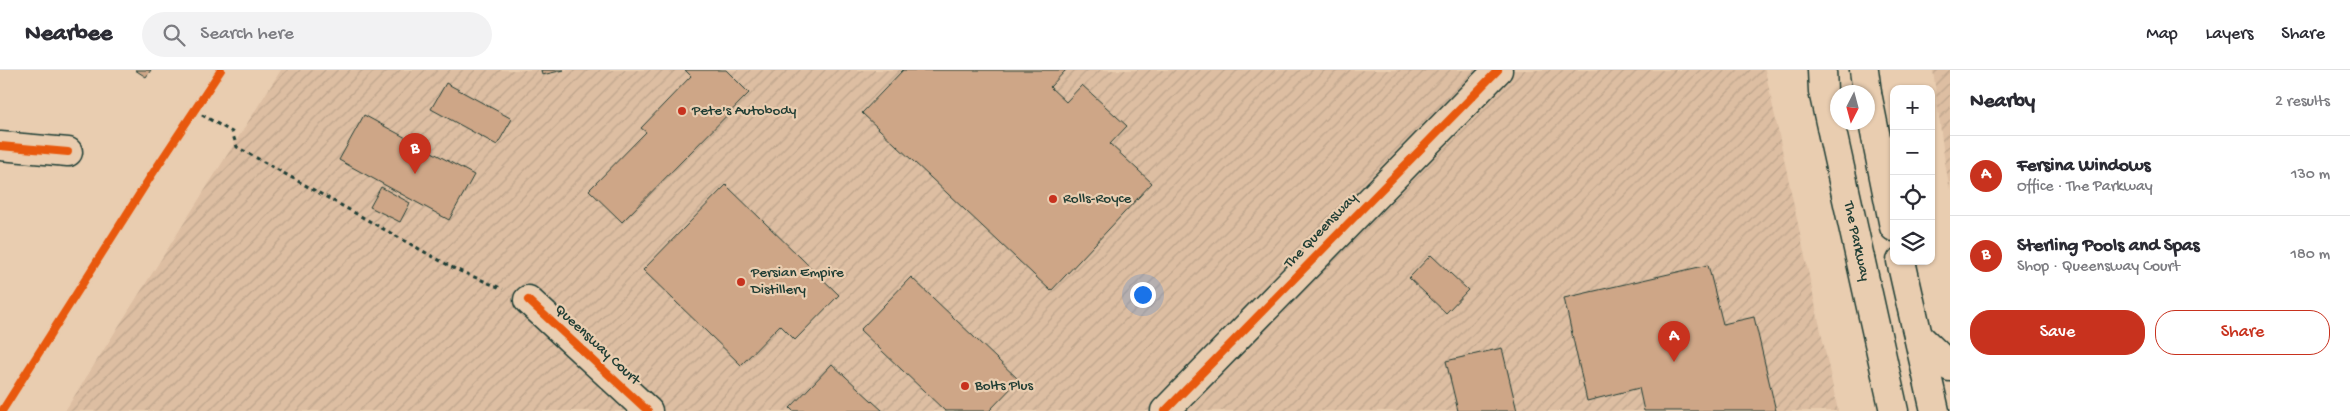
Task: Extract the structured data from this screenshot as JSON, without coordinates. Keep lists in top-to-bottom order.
{
  "streets": {
    "street": ["The Queensway", "The Parkway", "Queensway Court"]
  },
  "places": [
    "Pete's Autobody",
    "Rolls-Royce",
    "Persian Empire Distillery",
    "Bolts Plus"
  ],
  "north": "bottom",
  "page": {
    "header": "Nearbee",
    "search": "Search here",
    "nav": ["Map", "Layers", "Share"],
    "heading": ["Nearby", "2 results"],
    "map_buttons": ["+", "−"],
    "pins": ["B", "A"],
    "list": [
      {
        "mark": "A",
        "name": "Fersina Windows",
        "note": "Office · The Parkway",
        "value": "130 m"
      },
      {
        "mark": "B",
        "name": "Sterling Pools and Spas",
        "note": "Shop · Queensway Court",
        "value": "180 m"
      }
    ],
    "buttons": ["Save", "Share"]
  }
}
